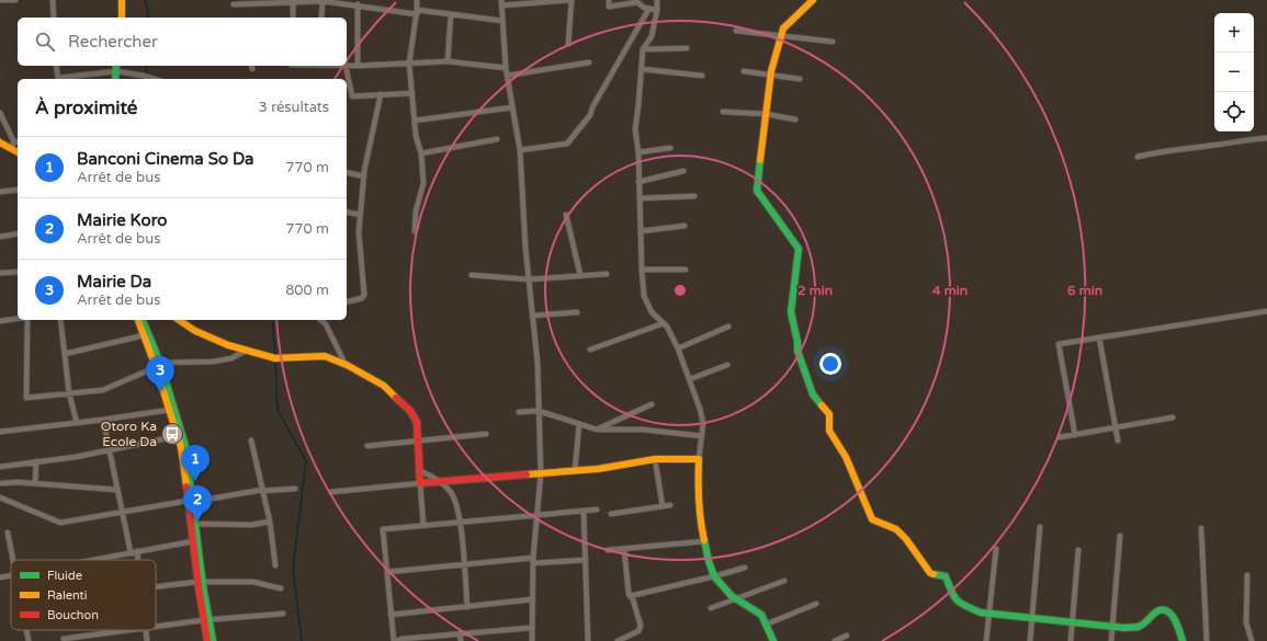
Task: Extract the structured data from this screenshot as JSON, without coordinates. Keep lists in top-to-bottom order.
{
  "places": {
    "bus stop": ["Otoro Ka Ecole Da"]
  },
  "legend": ["Fluide", "Ralenti", "Bouchon"],
  "page": {
    "map_buttons": ["+", "−"],
    "search": "Rechercher",
    "heading": ["À proximité", "3 résultats"],
    "list": [
      {
        "mark": "1",
        "name": "Banconi Cinema So Da",
        "note": "Arrêt de bus",
        "value": "770 m"
      },
      {
        "mark": "2",
        "name": "Mairie Koro",
        "note": "Arrêt de bus",
        "value": "770 m"
      },
      {
        "mark": "3",
        "name": "Mairie Da",
        "note": "Arrêt de bus",
        "value": "800 m"
      }
    ],
    "pins": ["3", "1", "2"]
  },
  "rings": ["2 min", "4 min", "6 min"]
}
